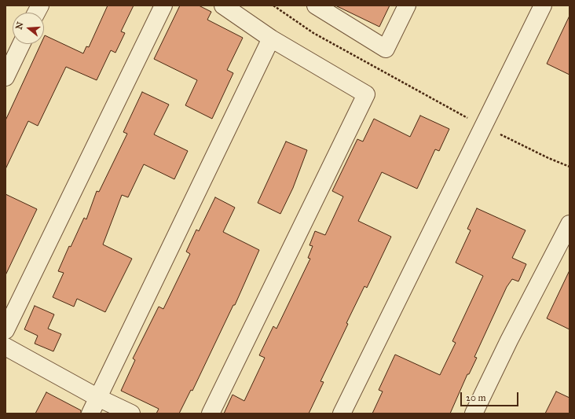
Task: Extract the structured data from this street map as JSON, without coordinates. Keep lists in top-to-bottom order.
{
  "scale_bar": "20 m",
  "north": "left"
}
